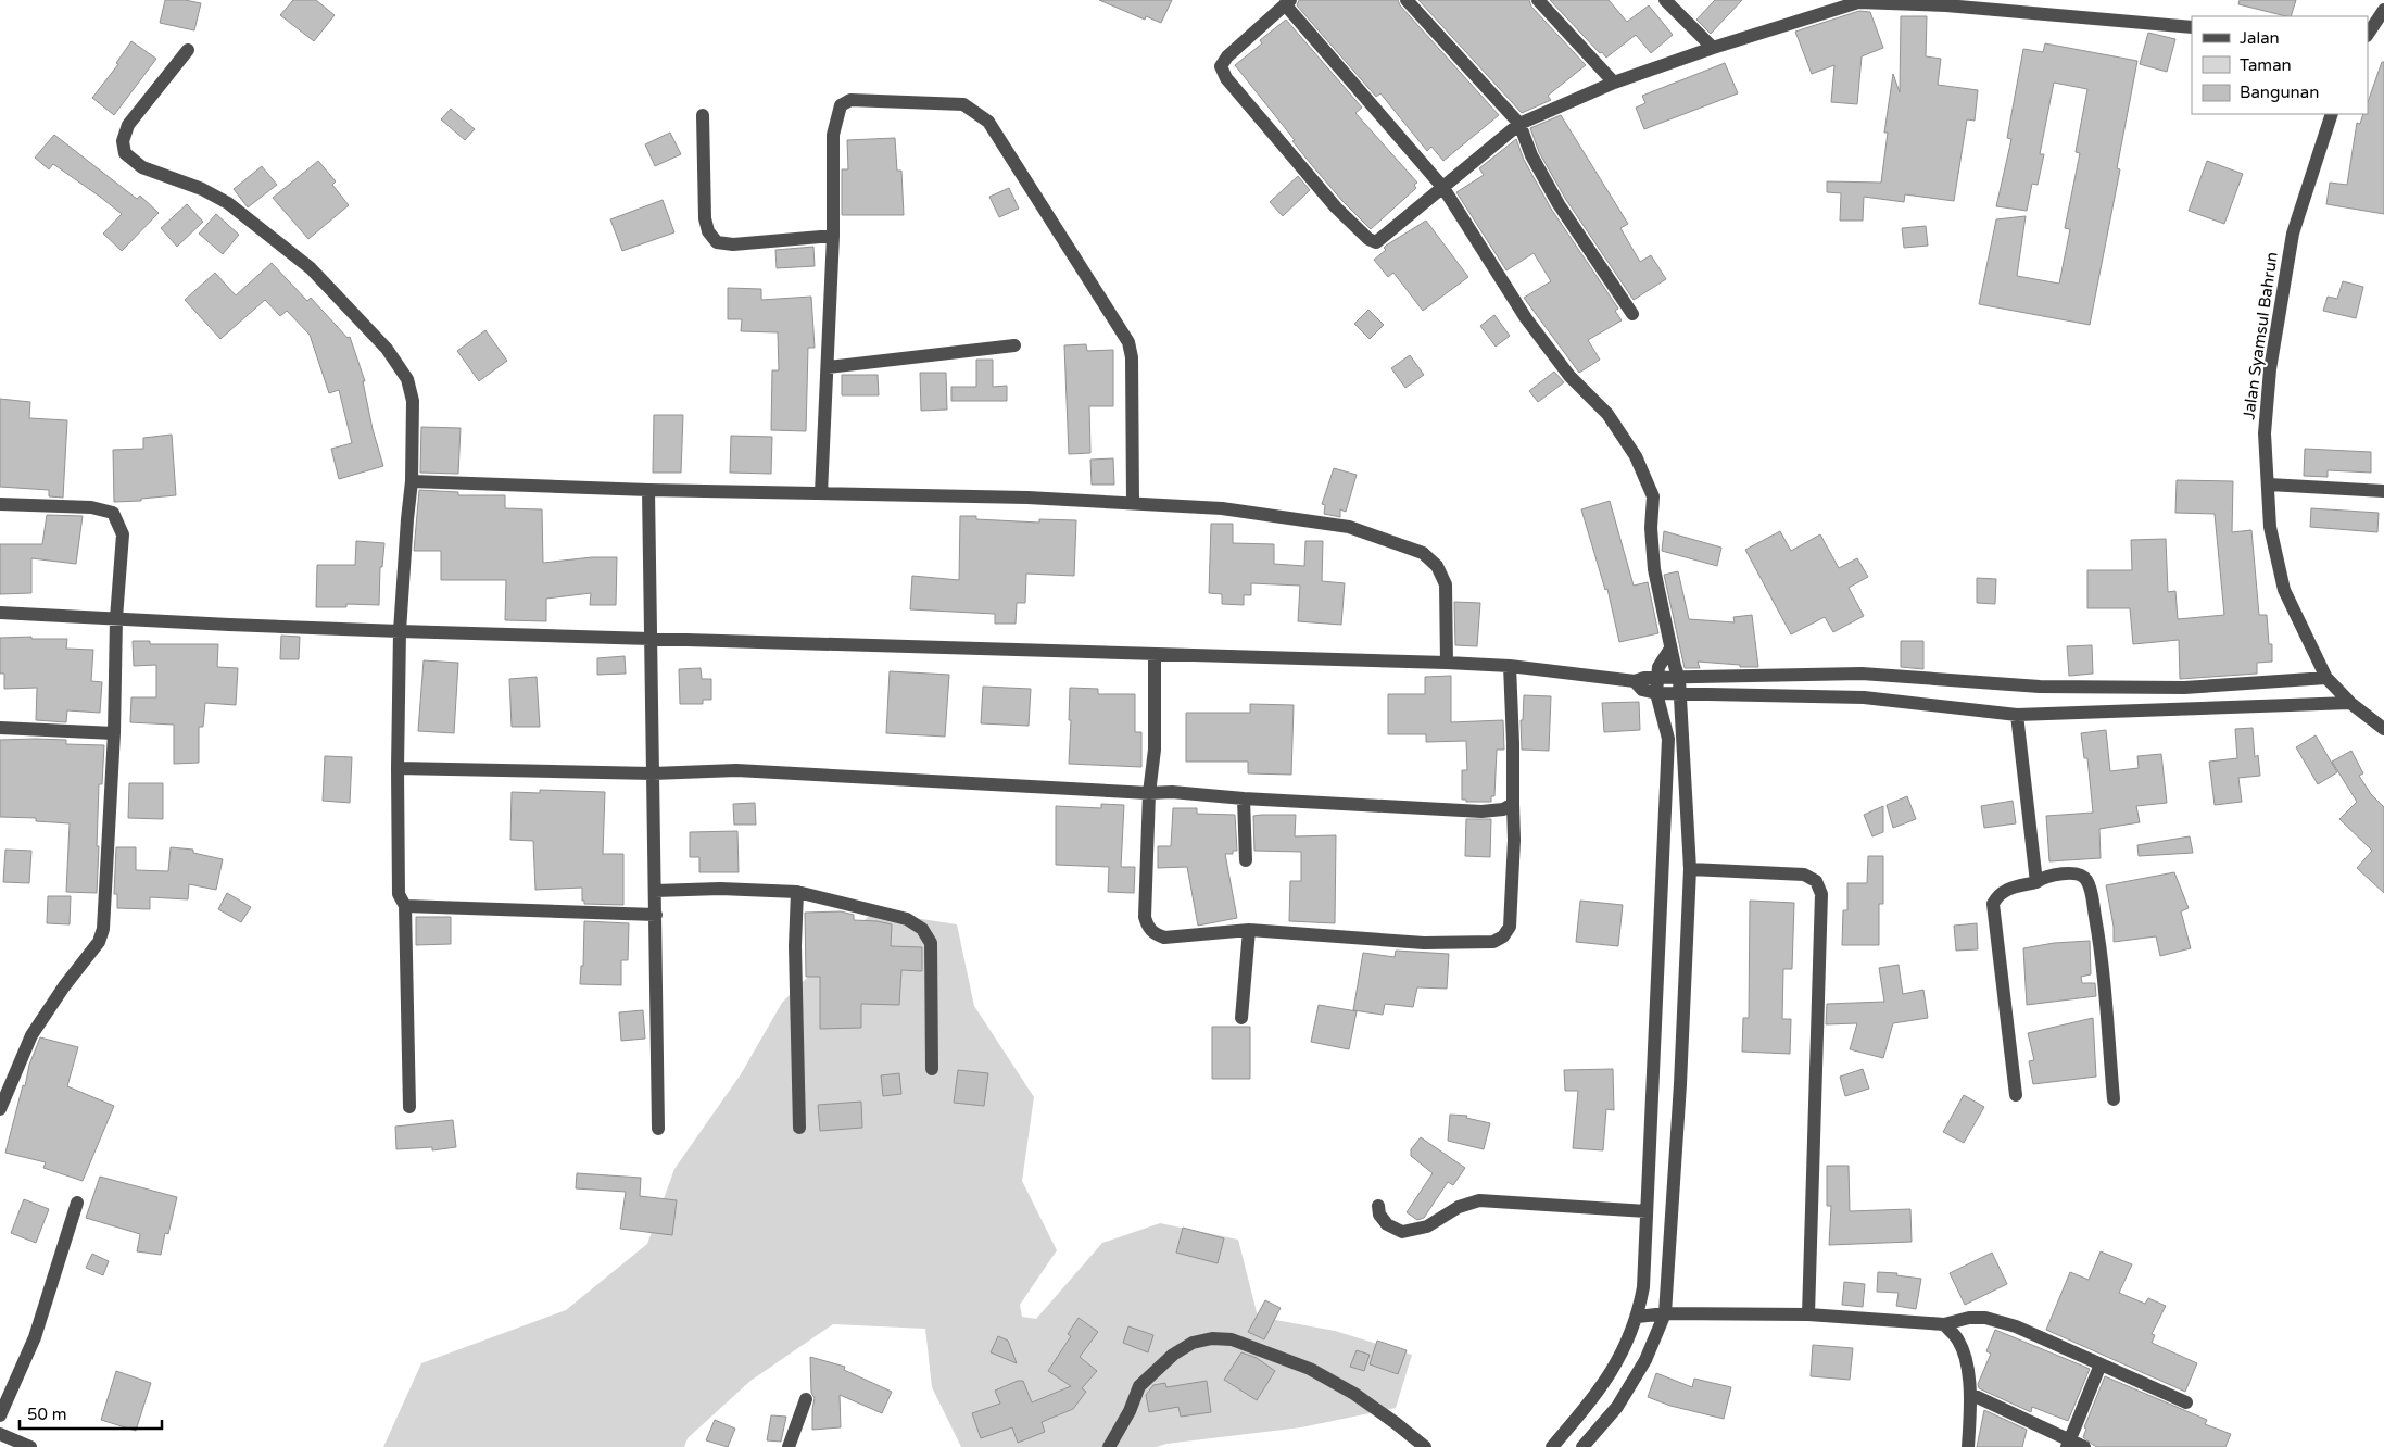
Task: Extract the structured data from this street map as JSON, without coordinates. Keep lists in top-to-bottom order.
{
  "streets": {
    "street": ["Jalan Syamsul Bahrun"]
  },
  "legend": ["Jalan", "Taman", "Bangunan"],
  "scale_bar": "50 m"
}
